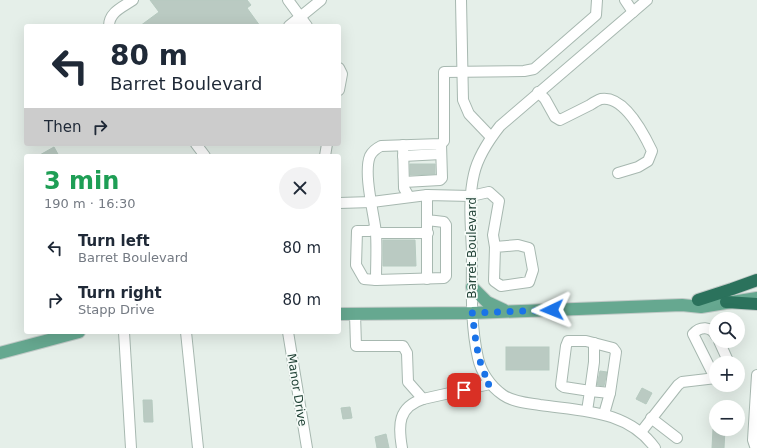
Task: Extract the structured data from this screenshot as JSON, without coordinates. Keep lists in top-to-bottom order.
{
  "streets": {
    "street": ["Barret Boulevard", "Manor Drive"]
  },
  "page": {
    "turn": ["80 m", "Barret Boulevard"],
    "then": "Then",
    "heading": ["3 min", "190 m · 16:30"],
    "list": [
      {
        "name": "Turn left",
        "note": "Barret Boulevard",
        "value": "80 m"
      },
      {
        "name": "Turn right",
        "note": "Stapp Drive",
        "value": "80 m"
      }
    ],
    "map_buttons": ["+", "−"]
  }
}
